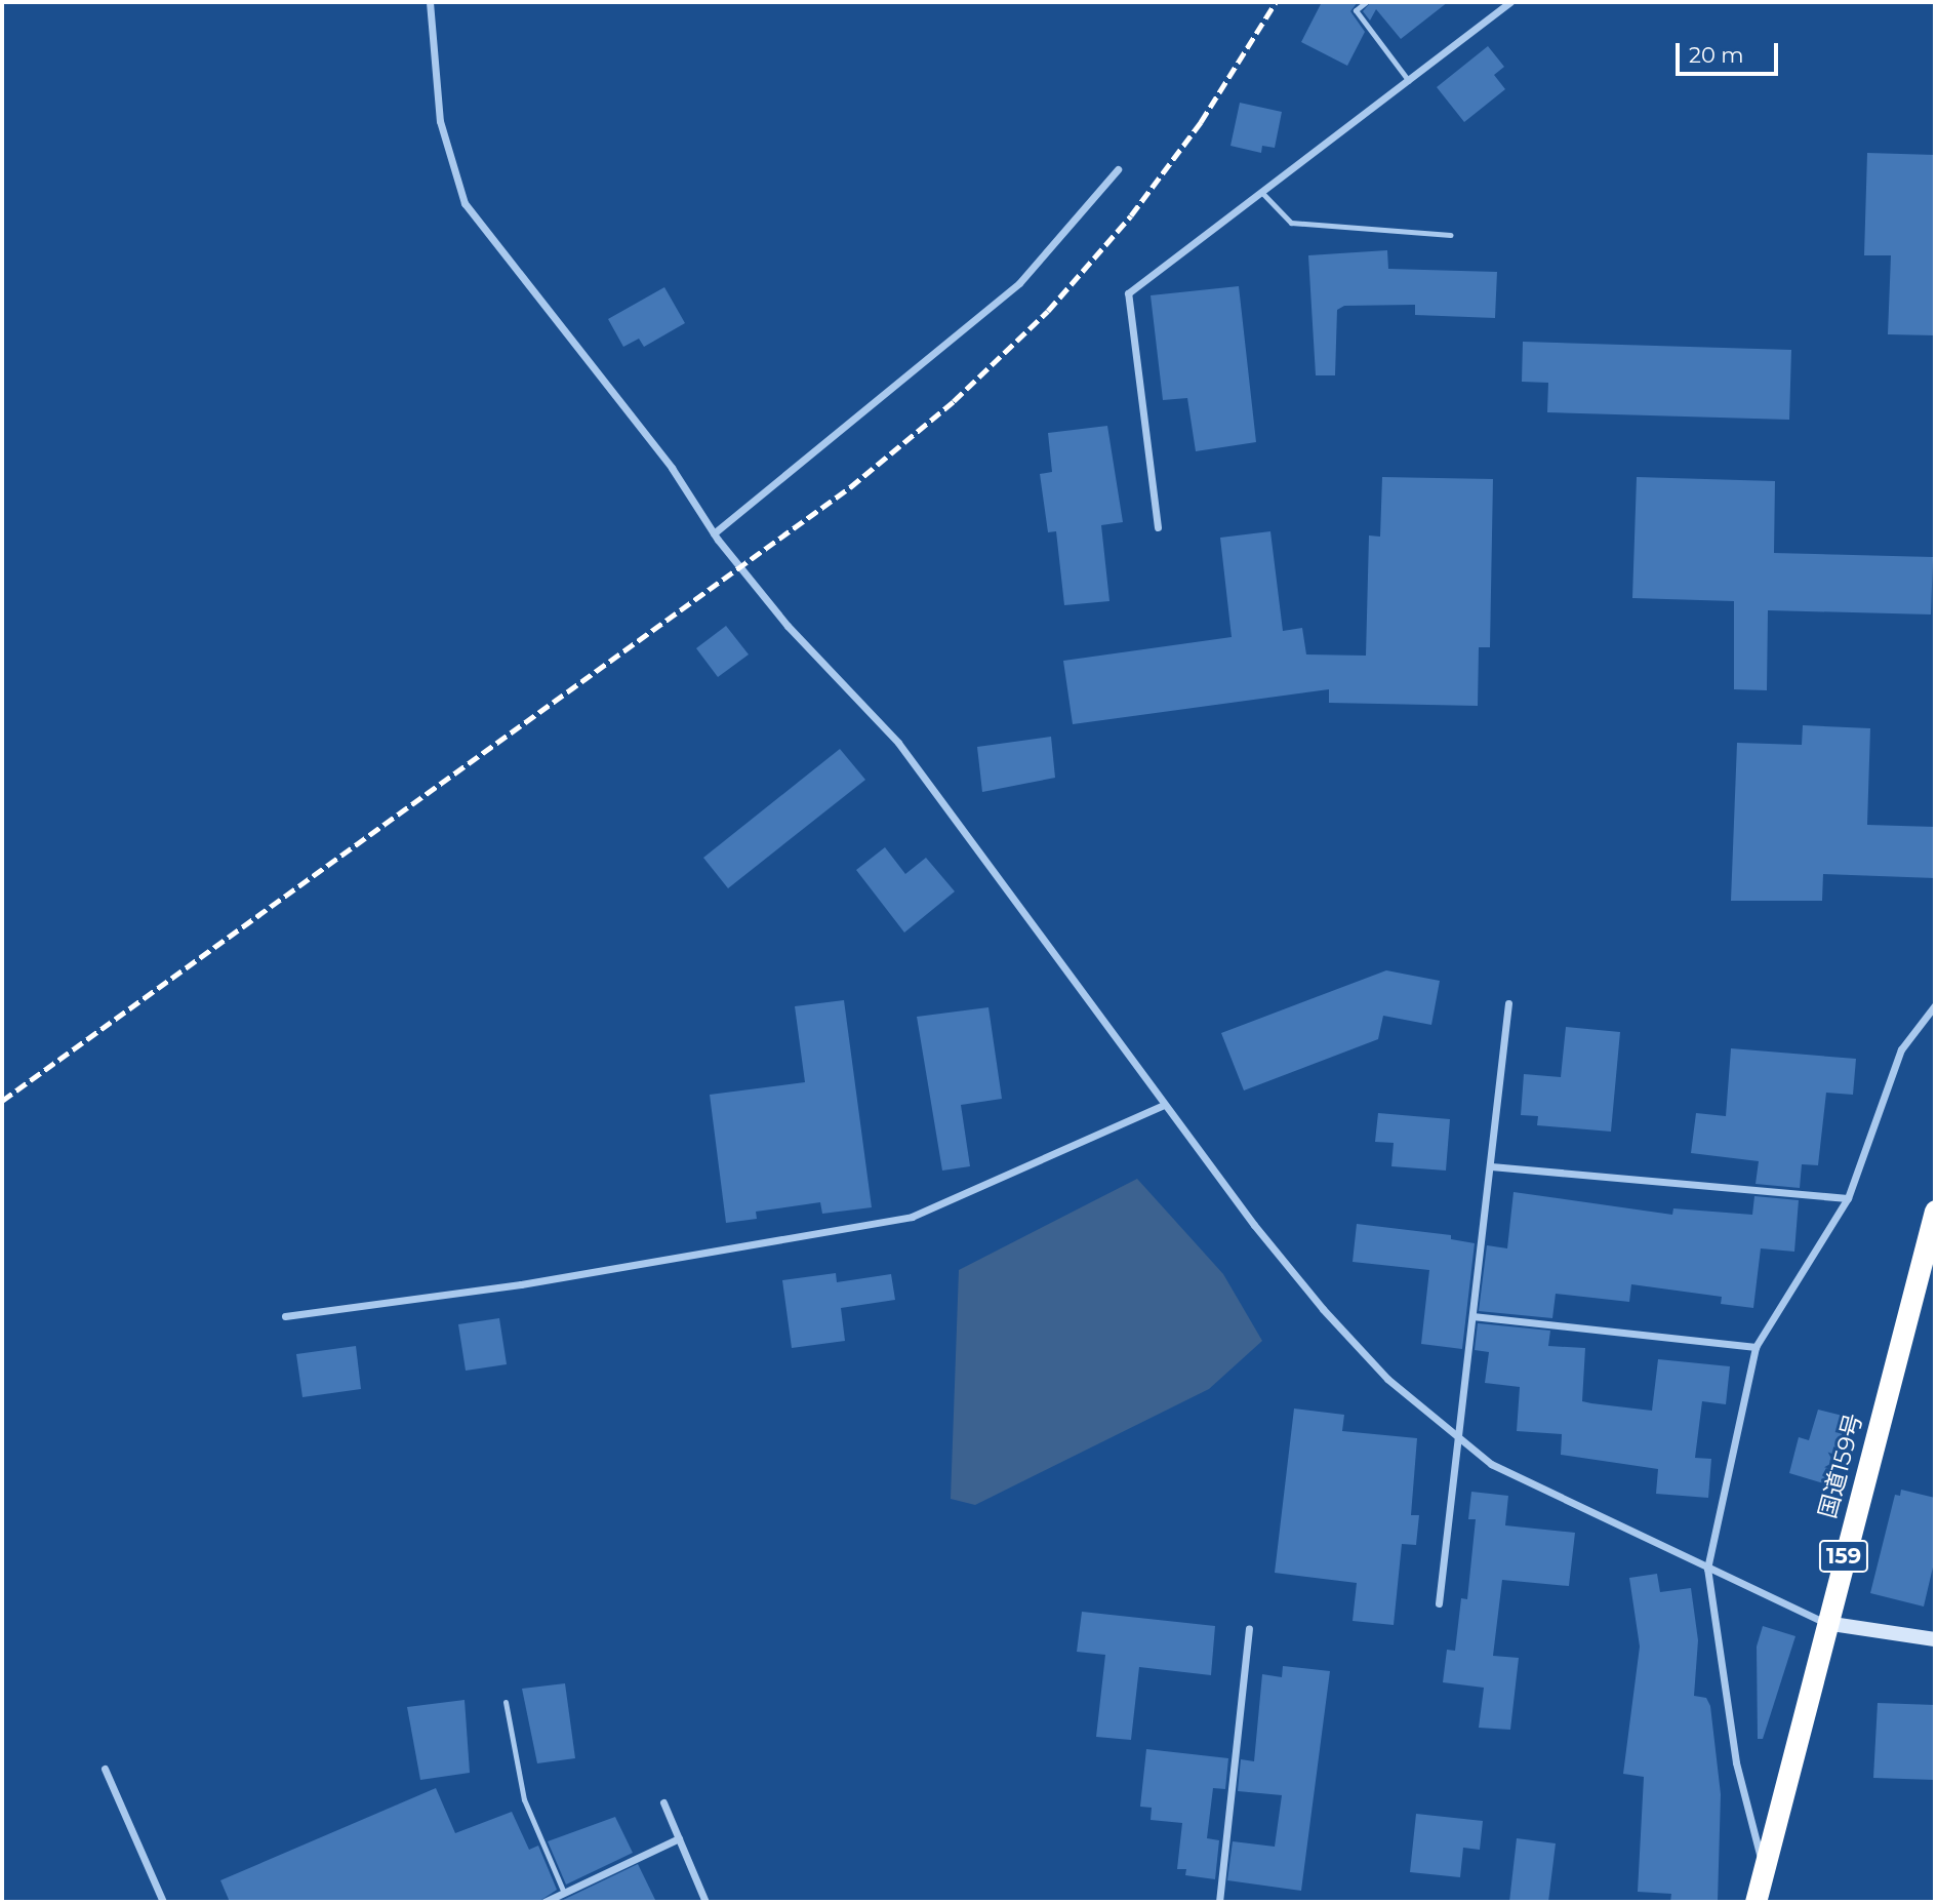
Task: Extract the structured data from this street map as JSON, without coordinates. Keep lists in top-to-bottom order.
{
  "streets": {
    "highway": ["国道159号", "159"]
  },
  "scale_bar": "20 m"
}
